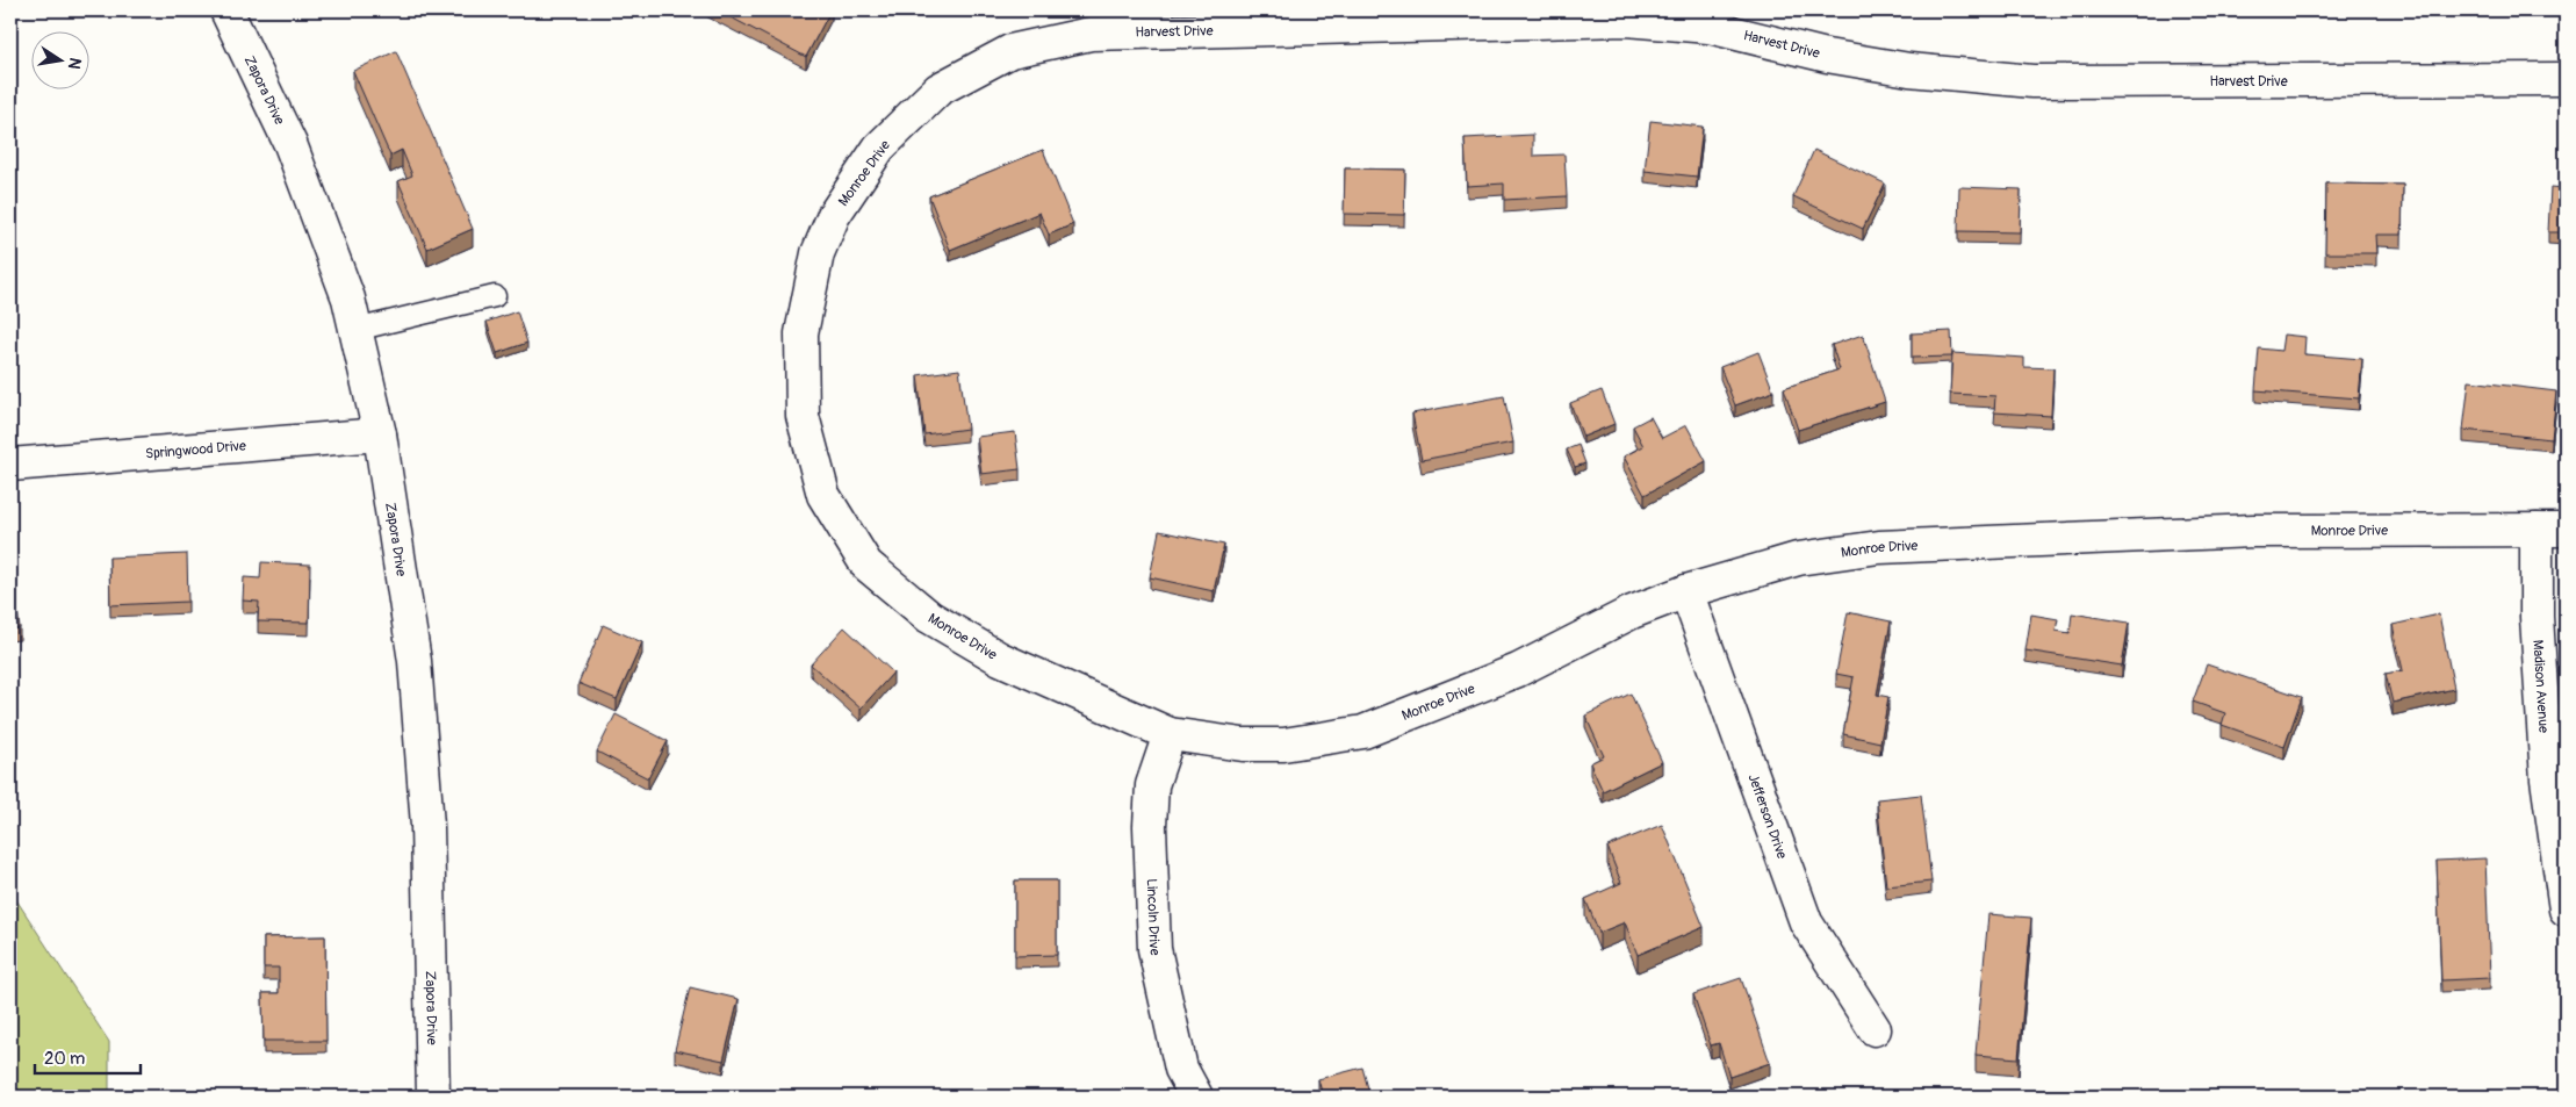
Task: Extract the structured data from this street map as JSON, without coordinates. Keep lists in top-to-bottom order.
{
  "streets": {
    "street": [
      "Harvest Drive",
      "Zapora Drive",
      "Monroe Drive",
      "Springwood Drive",
      "Madison Avenue",
      "Jefferson Drive",
      "Lincoln Drive"
    ]
  },
  "crossings": [
    ["Harvest Drive", "Monroe Drive"],
    ["Zapora Drive", "Springwood Drive"],
    ["Monroe Drive", "Madison Avenue"],
    ["Monroe Drive", "Jefferson Drive"],
    ["Monroe Drive", "Lincoln Drive"]
  ],
  "scale_bar": "20 m",
  "north": "right"
}
